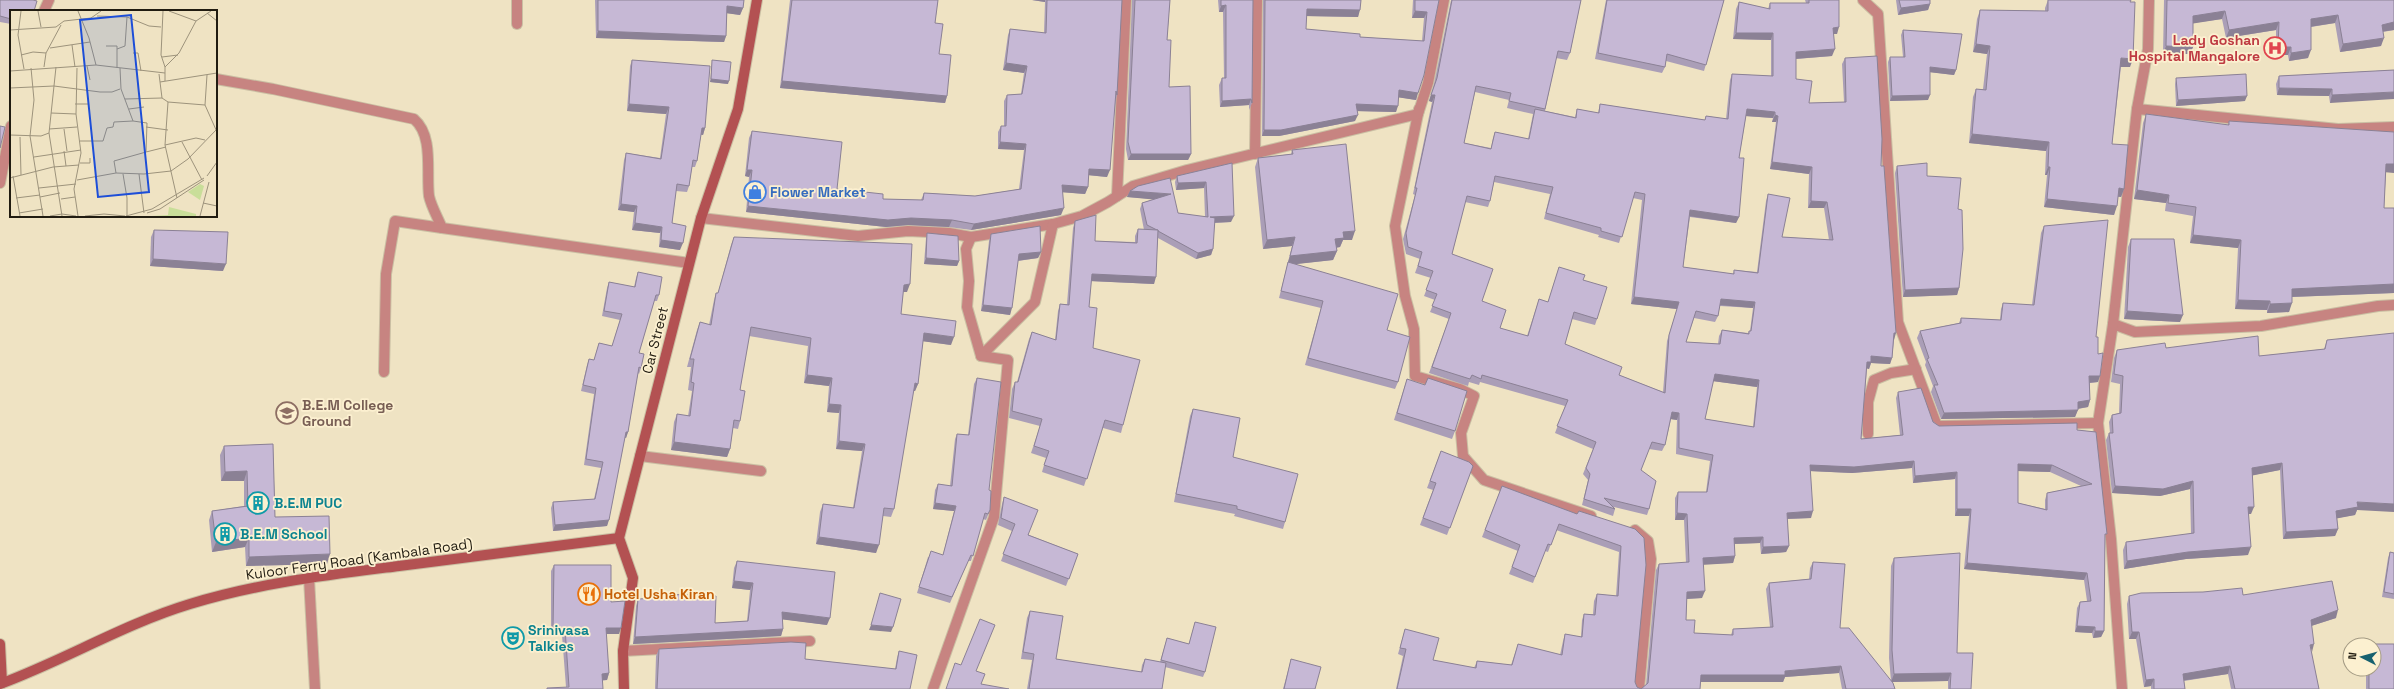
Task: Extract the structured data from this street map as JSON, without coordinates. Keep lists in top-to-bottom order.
{
  "streets": {
    "main road": ["Car Street", "Kuloor Ferry Road (Kambala Road)"]
  },
  "crossings": [
    ["Car Street", "Kuloor Ferry Road (Kambala Road)"]
  ],
  "places": {
    "hospital": ["Lady Goshan Hospital Mangalore"],
    "shop": ["Flower Market"],
    "school or university": ["B.E.M College Ground"],
    "building": ["B.E.M PUC", "B.E.M School"],
    "restaurant": ["Hotel Usha Kiran"],
    "theatre": ["Srinivasa Talkies"]
  },
  "north": "left"
}
